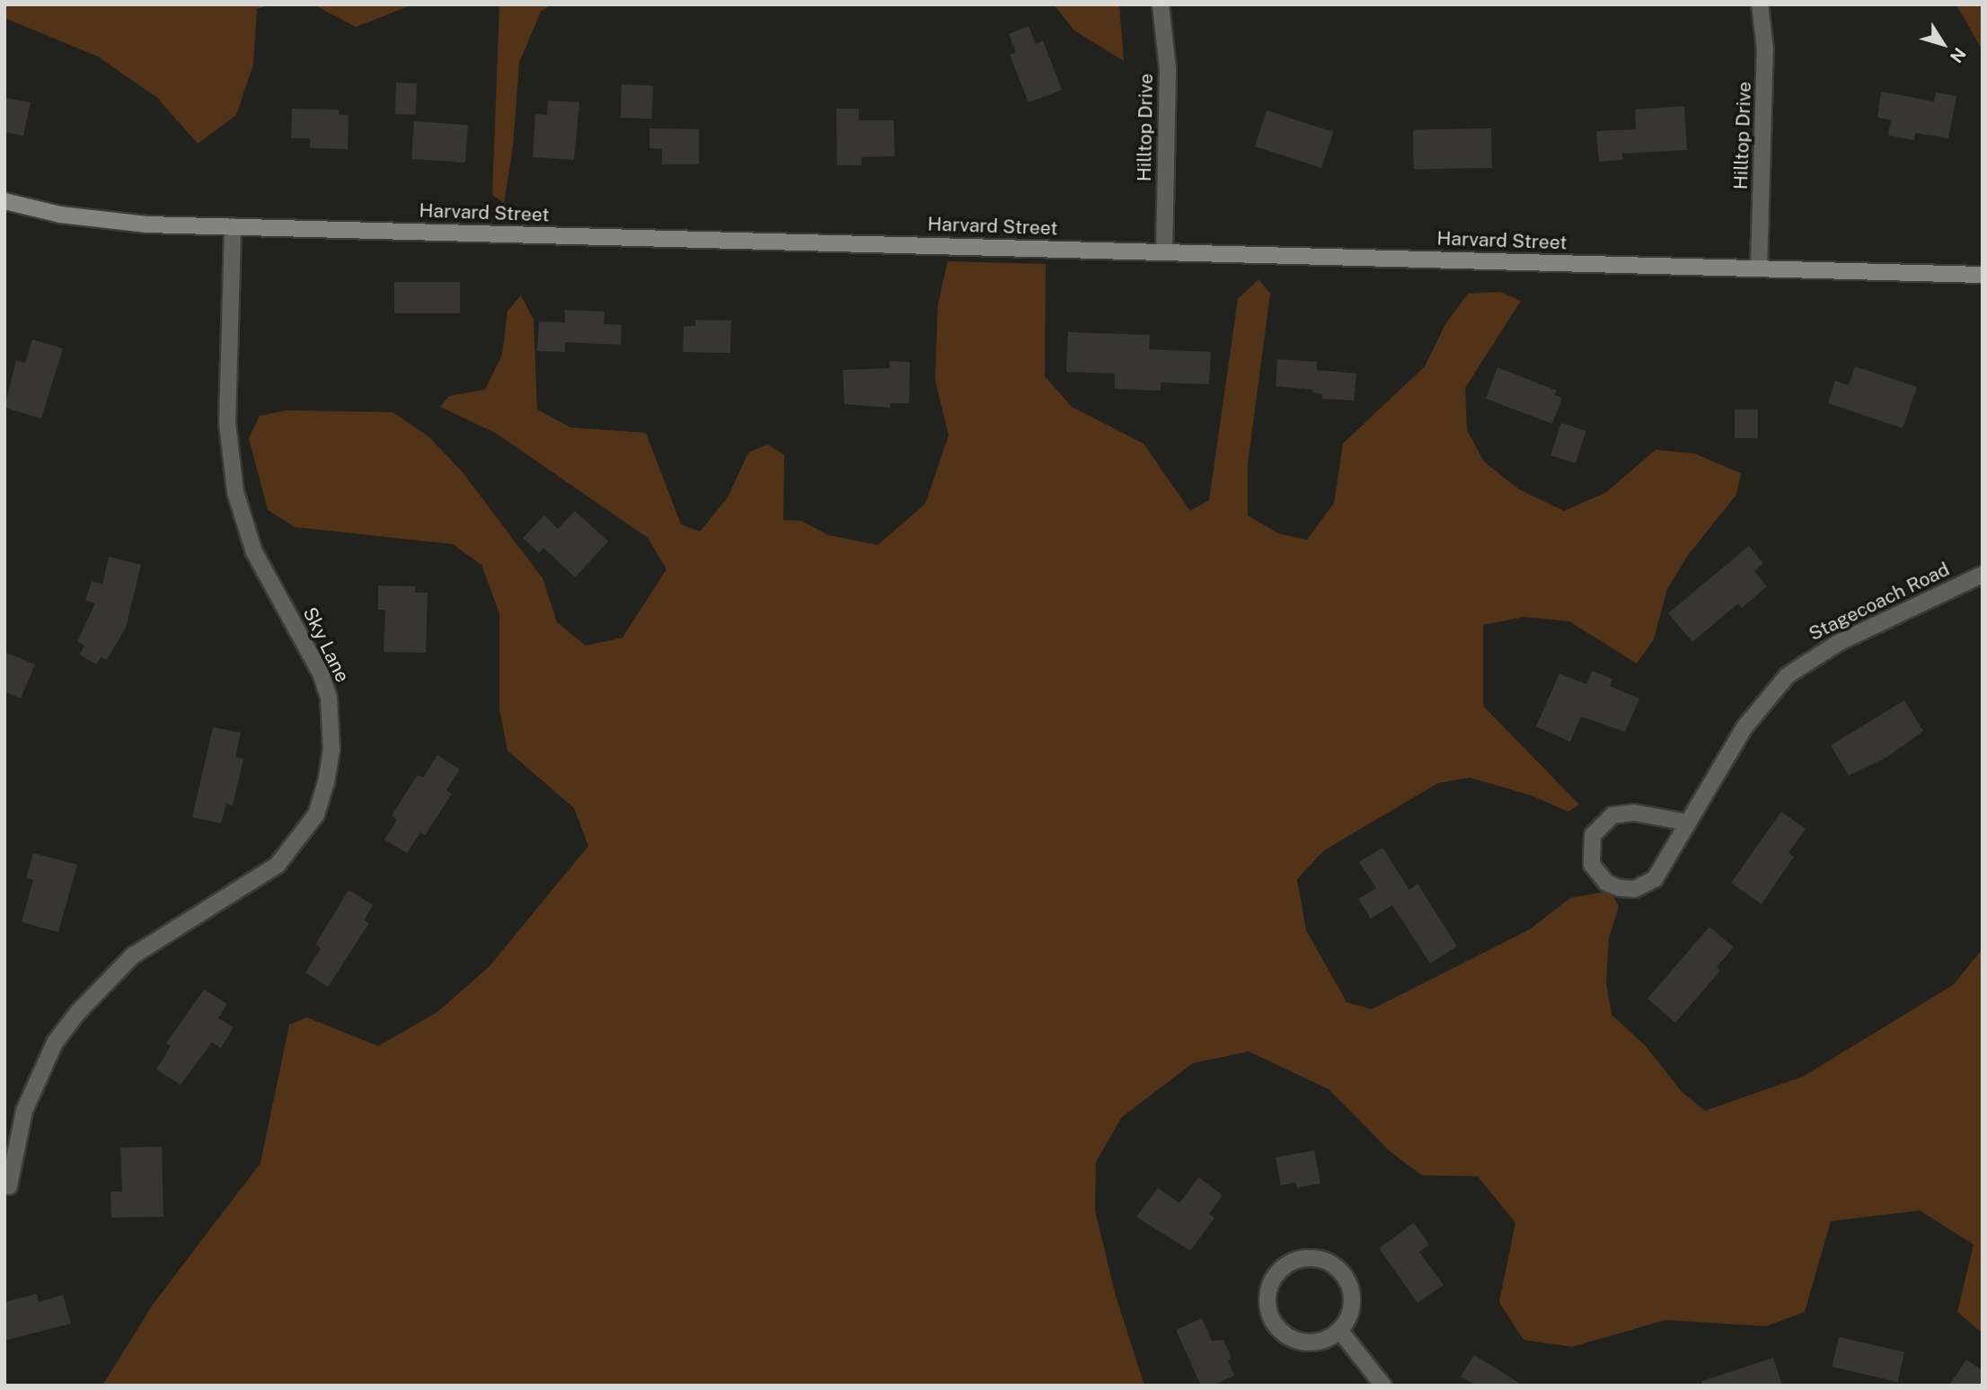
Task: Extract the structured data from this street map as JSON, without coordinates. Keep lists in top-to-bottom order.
{
  "streets": {
    "main road": ["Harvard Street"],
    "street": ["Hilltop Drive", "Stagecoach Road", "Sky Lane"]
  },
  "crossings": [
    ["Hilltop Drive", "Harvard Street"],
    ["Harvard Street", "Sky Lane"]
  ],
  "north": "bottom right"
}
